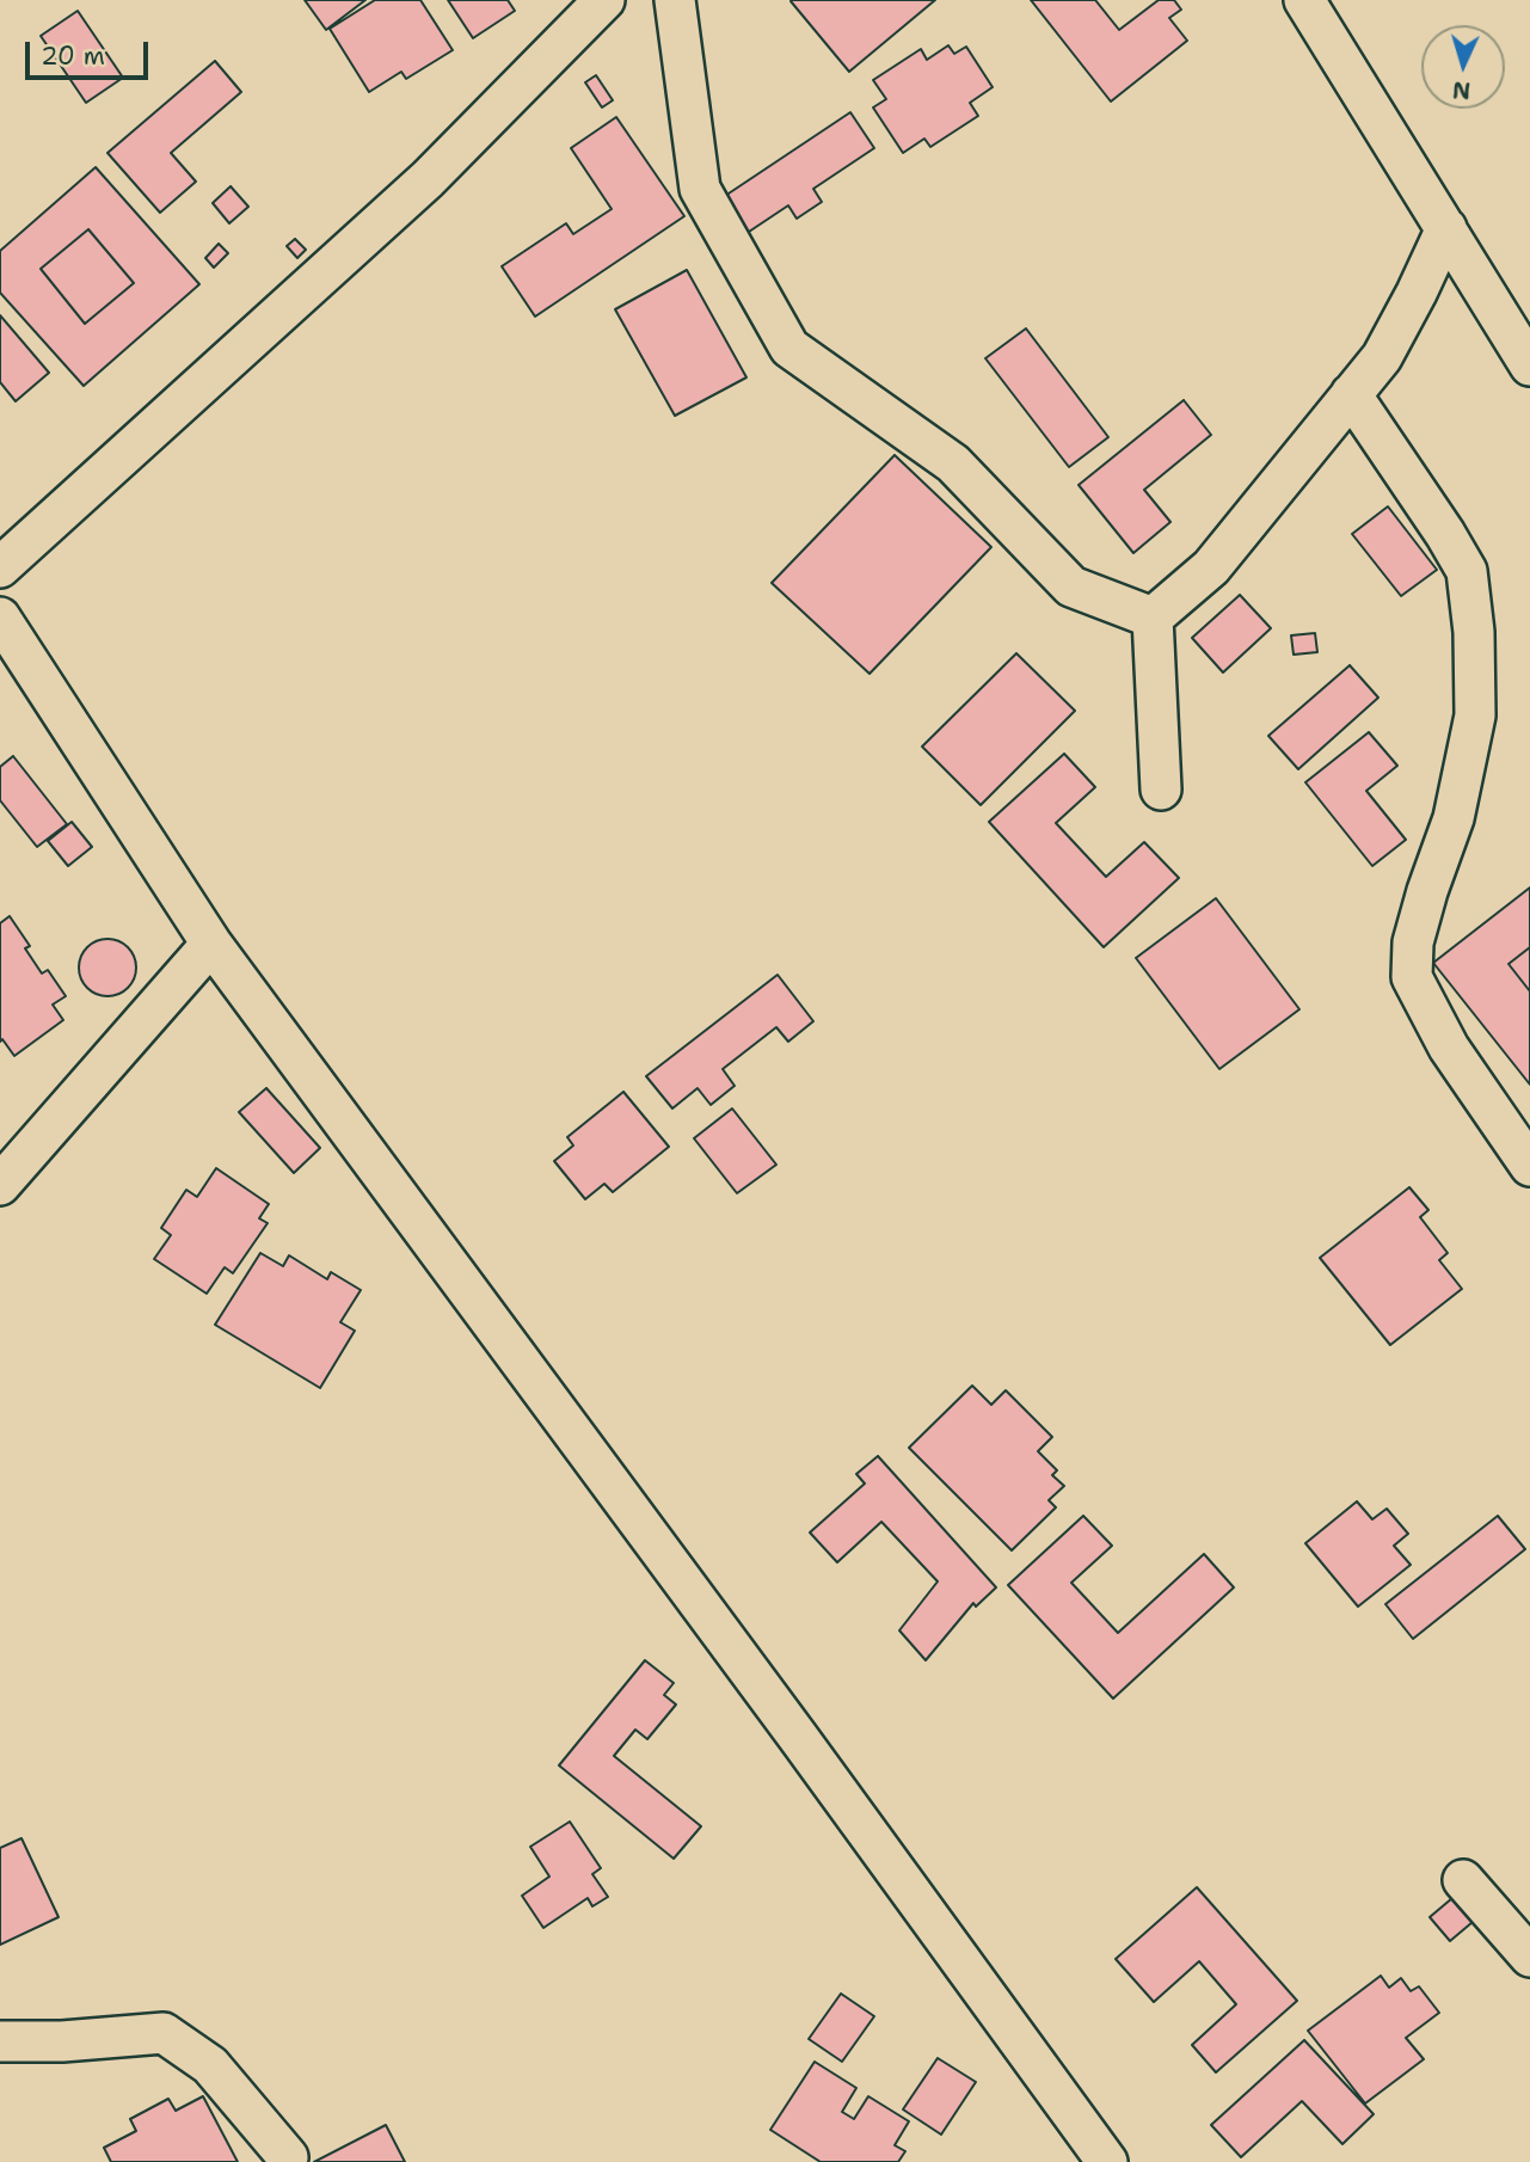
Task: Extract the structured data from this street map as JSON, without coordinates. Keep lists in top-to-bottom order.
{
  "scale_bar": "20 m",
  "north": "bottom"
}
